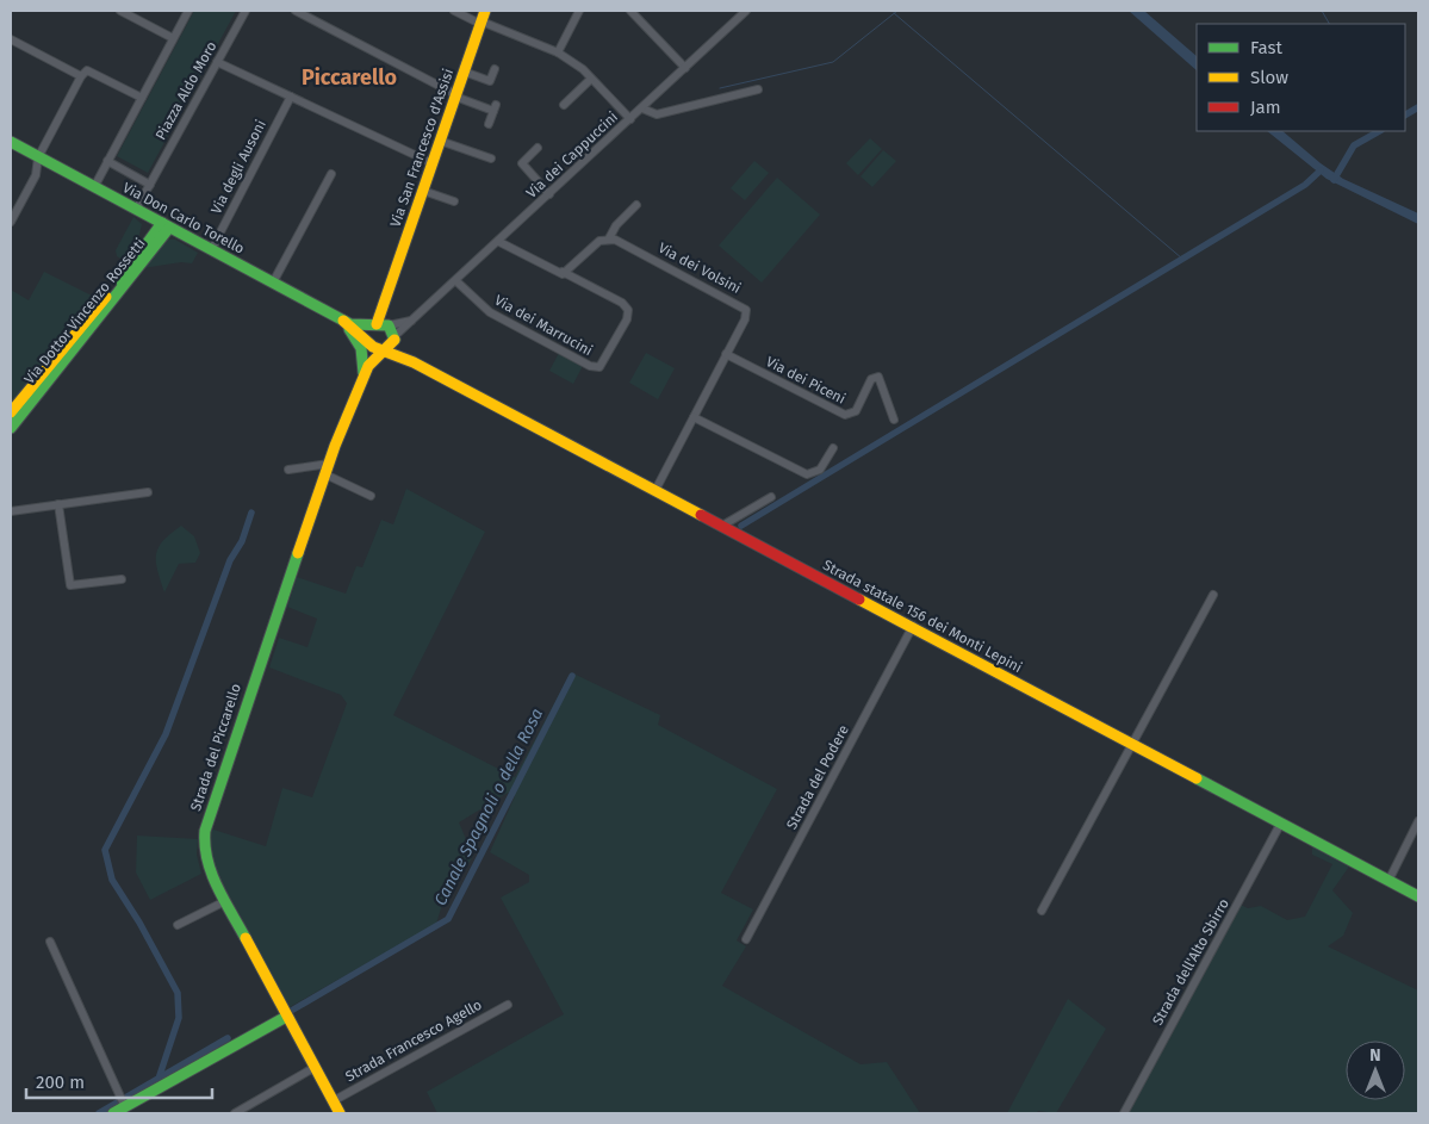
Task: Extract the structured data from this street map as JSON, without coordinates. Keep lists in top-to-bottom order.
{
  "streets": {
    "street": [
      "Piazza Aldo Moro",
      "Via San Francesco d'Assisi",
      "Via dei Cappuccini",
      "Via degli Ausoni",
      "Via Don Carlo Torello",
      "Via dei Volsini",
      "Via Dottor Vincenzo Rossetti",
      "Via dei Marrucini",
      "Via dei Piceni",
      "Strada statale 156 dei Monti Lepini",
      "Strada del Piccarello",
      "Strada del Podere",
      "Strada dell'Alto Sbirro",
      "Strada Francesco Agello"
    ]
  },
  "crossings": [
    ["Piazza Aldo Moro", "Via Don Carlo Torello"],
    ["Piazza Aldo Moro", "Via Dottor Vincenzo Rossetti"],
    ["Via San Francesco d'Assisi", "Via dei Cappuccini"],
    ["Via San Francesco d'Assisi", "Via Don Carlo Torello"],
    ["Via San Francesco d'Assisi", "Strada statale 156 dei Monti Lepini"],
    ["Via San Francesco d'Assisi", "Strada del Piccarello"],
    ["Via dei Cappuccini", "Via Don Carlo Torello"],
    ["Via dei Cappuccini", "Via dei Marrucini"],
    ["Via dei Cappuccini", "Strada statale 156 dei Monti Lepini"],
    ["Via dei Cappuccini", "Strada del Piccarello"],
    ["Via degli Ausoni", "Via Don Carlo Torello"],
    ["Via Don Carlo Torello", "Via Dottor Vincenzo Rossetti"],
    ["Via Don Carlo Torello", "Strada statale 156 dei Monti Lepini"],
    ["Via Don Carlo Torello", "Strada del Piccarello"],
    ["Via dei Volsini", "Via dei Piceni"],
    ["Via dei Volsini", "Strada statale 156 dei Monti Lepini"],
    ["Strada statale 156 dei Monti Lepini", "Strada del Piccarello"],
    ["Strada statale 156 dei Monti Lepini", "Strada del Podere"],
    ["Strada statale 156 dei Monti Lepini", "Strada dell'Alto Sbirro"],
    ["Strada del Piccarello", "Strada Francesco Agello"]
  ],
  "districts": ["Piccarello"],
  "water": ["Canale Spagnoli o della Rosa"],
  "legend": ["Fast", "Slow", "Jam"],
  "scale_bar": "200 m",
  "north": "top"
}
